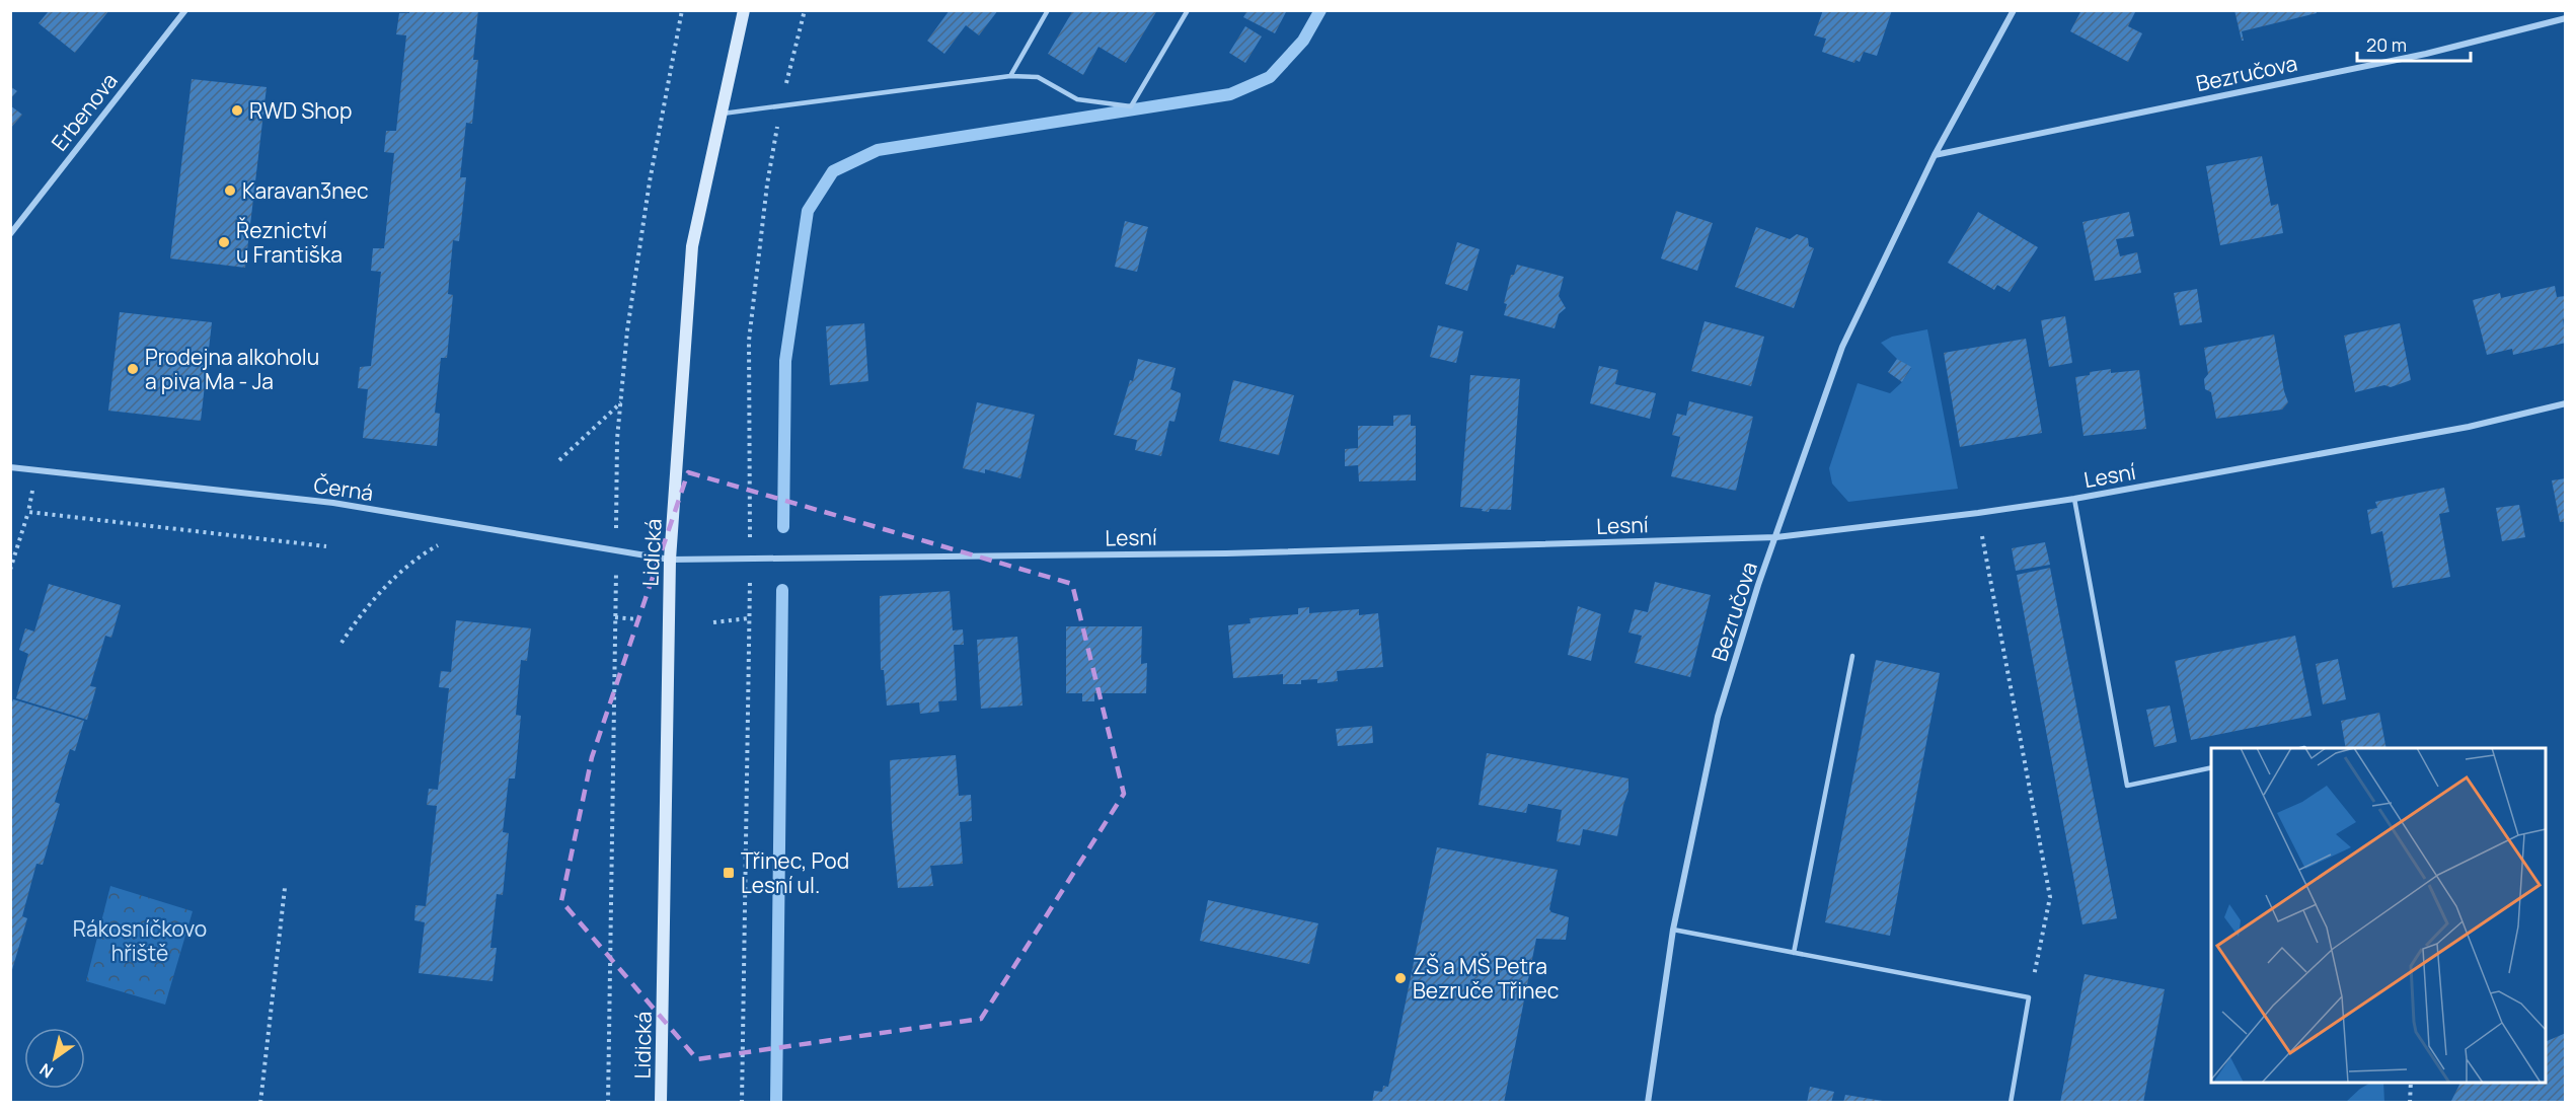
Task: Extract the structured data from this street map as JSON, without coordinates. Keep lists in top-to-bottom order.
{
  "streets": {
    "street": [
      "Bezručova",
      "Erbenova",
      "Lesní",
      "Černá",
      "Lidická"
    ]
  },
  "crossings": [
    ["Bezručova", "Lesní"],
    ["Lesní", "Černá"],
    ["Lesní", "Lidická"],
    ["Černá", "Lidická"]
  ],
  "parks": ["Rákosníčkovo hřiště"],
  "places": {
    "other": [
      "RWD Shop",
      "Karavan3nec",
      "Řeznictví u Františka",
      "Prodejna alkoholu a piva Ma - Ja",
      "ZŠ a MŠ Petra Bezruče Třinec"
    ],
    "transit": ["Třinec, Pod Lesní ul."]
  },
  "scale_bar": "20 m",
  "north": "bottom left"
}
